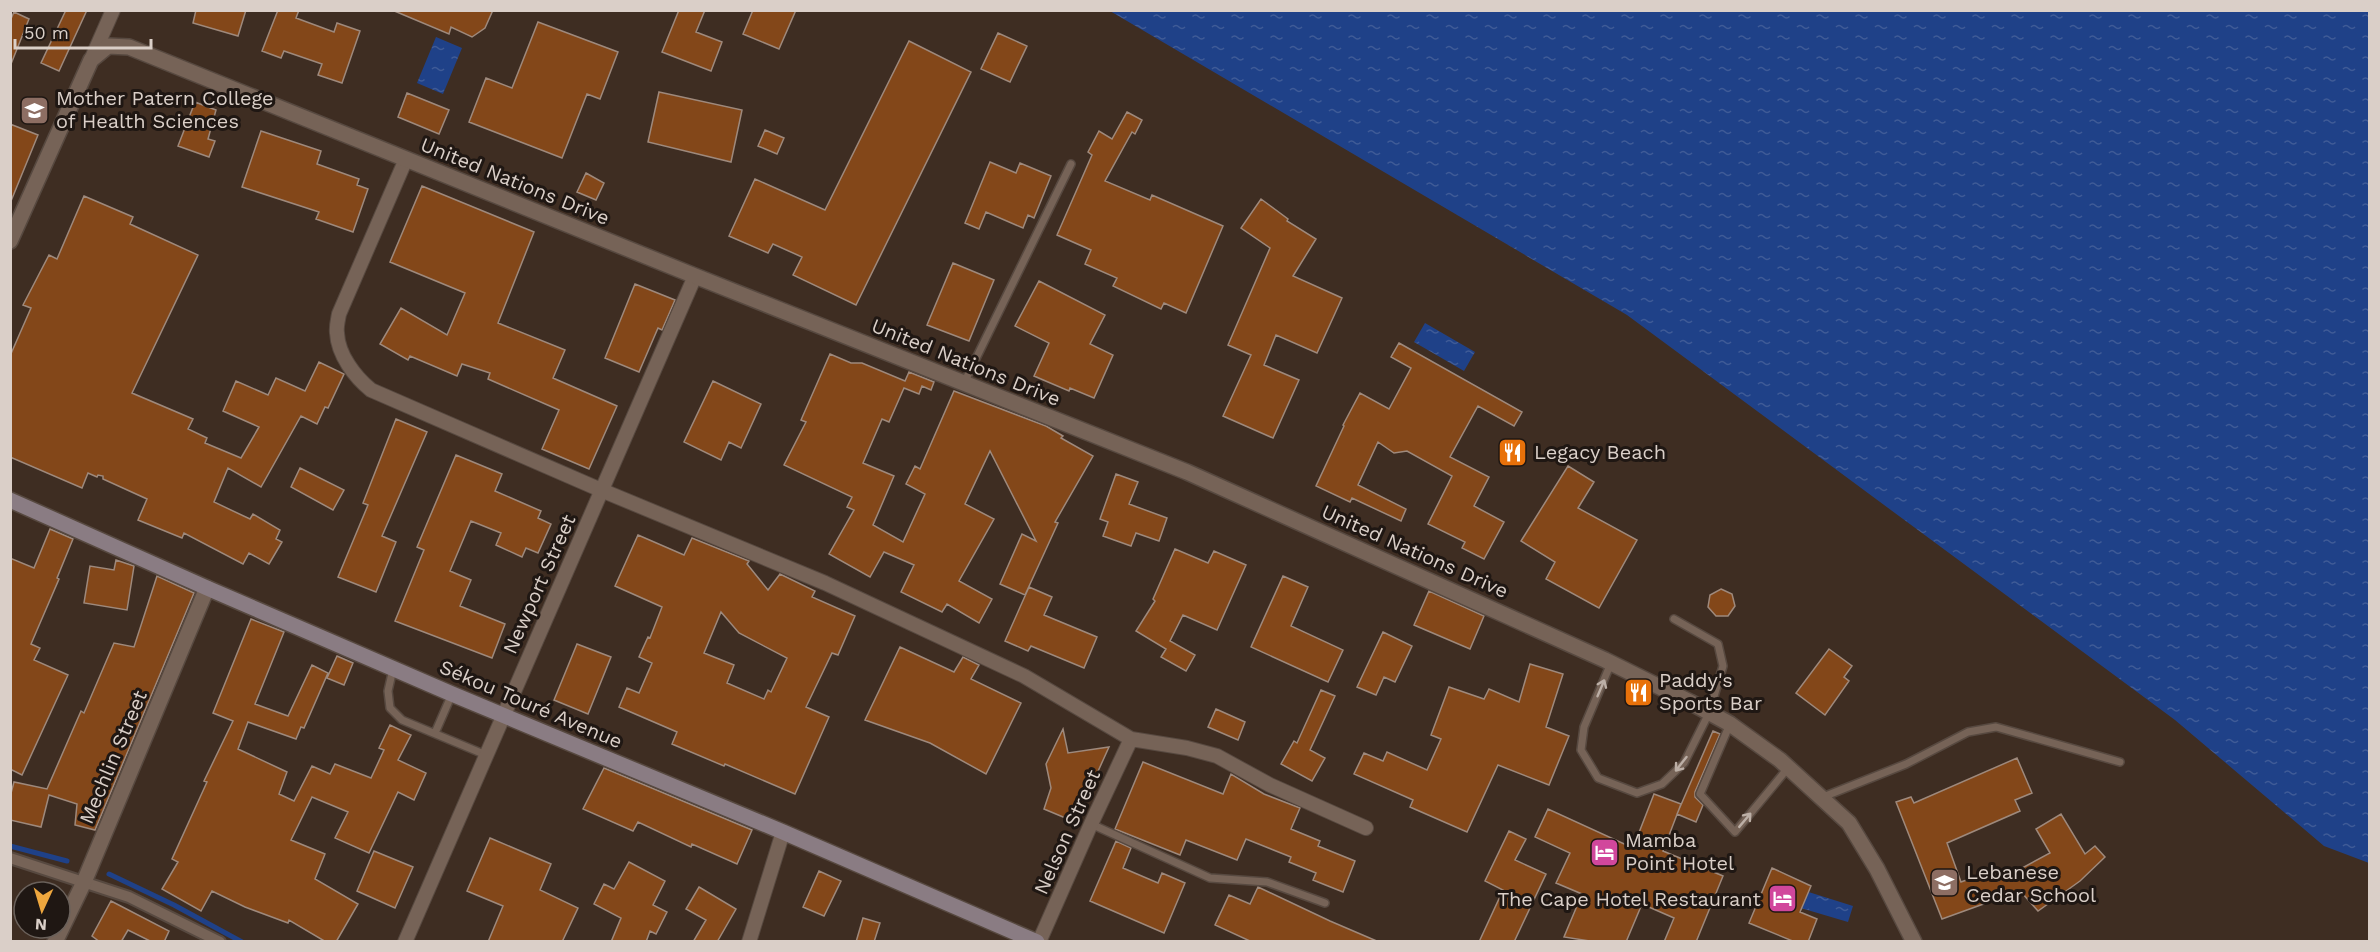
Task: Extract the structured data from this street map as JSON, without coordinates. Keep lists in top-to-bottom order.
{
  "streets": {
    "main road": ["Sékou Touré Avenue"],
    "street": [
      "United Nations Drive",
      "Newport Street",
      "Mechlin Street",
      "Nelson Street"
    ]
  },
  "crossings": [
    ["United Nations Drive", "Newport Street"],
    ["Newport Street", "Sékou Touré Avenue"],
    ["Sékou Touré Avenue", "Mechlin Street"],
    ["Sékou Touré Avenue", "Nelson Street"]
  ],
  "places": {
    "school or university": ["Mother Patern College of Health Sciences", "Lebanese Cedar School"],
    "restaurant": ["Legacy Beach", "Paddy's Sports Bar"],
    "hotel": ["Mamba Point Hotel", "The Cape Hotel Restaurant"]
  },
  "scale_bar": "50 m",
  "north": "bottom"
}
